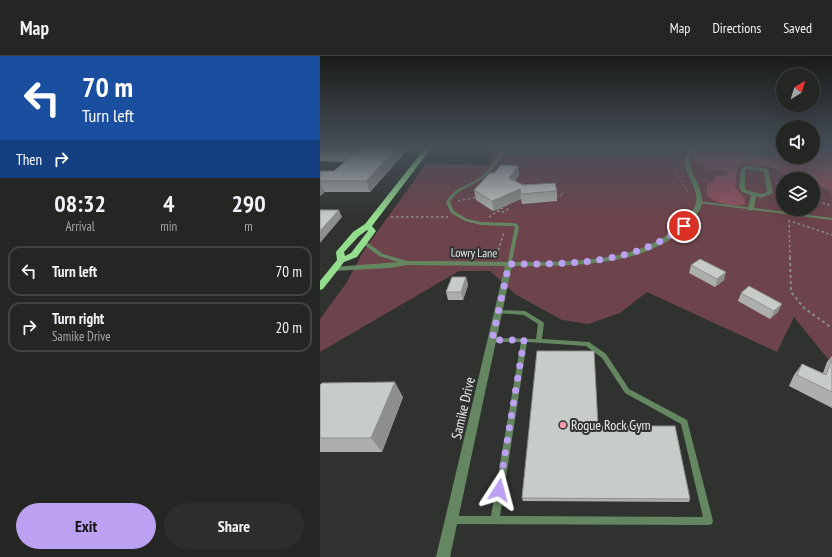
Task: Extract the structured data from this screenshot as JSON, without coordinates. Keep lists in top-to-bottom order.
{
  "streets": {
    "street": ["Lowry Lane", "Samike Drive"]
  },
  "crossings": [
    ["Lowry Lane", "Samike Drive"]
  ],
  "places": ["Rogue Rock Gym"],
  "north": "top right",
  "page": {
    "header": "Map",
    "nav": ["Map", "Directions", "Saved"],
    "turn": ["70 m", "Turn left"],
    "then": "Then",
    "eta": [
      "08:32",
      "Arrival",
      "4",
      "min",
      "290",
      "m"
    ],
    "list": [
      {
        "name": "Turn left",
        "value": "70 m"
      },
      {
        "name": "Turn right",
        "note": "Samike Drive",
        "value": "20 m"
      }
    ],
    "buttons": ["Exit", "Share"]
  }
}
